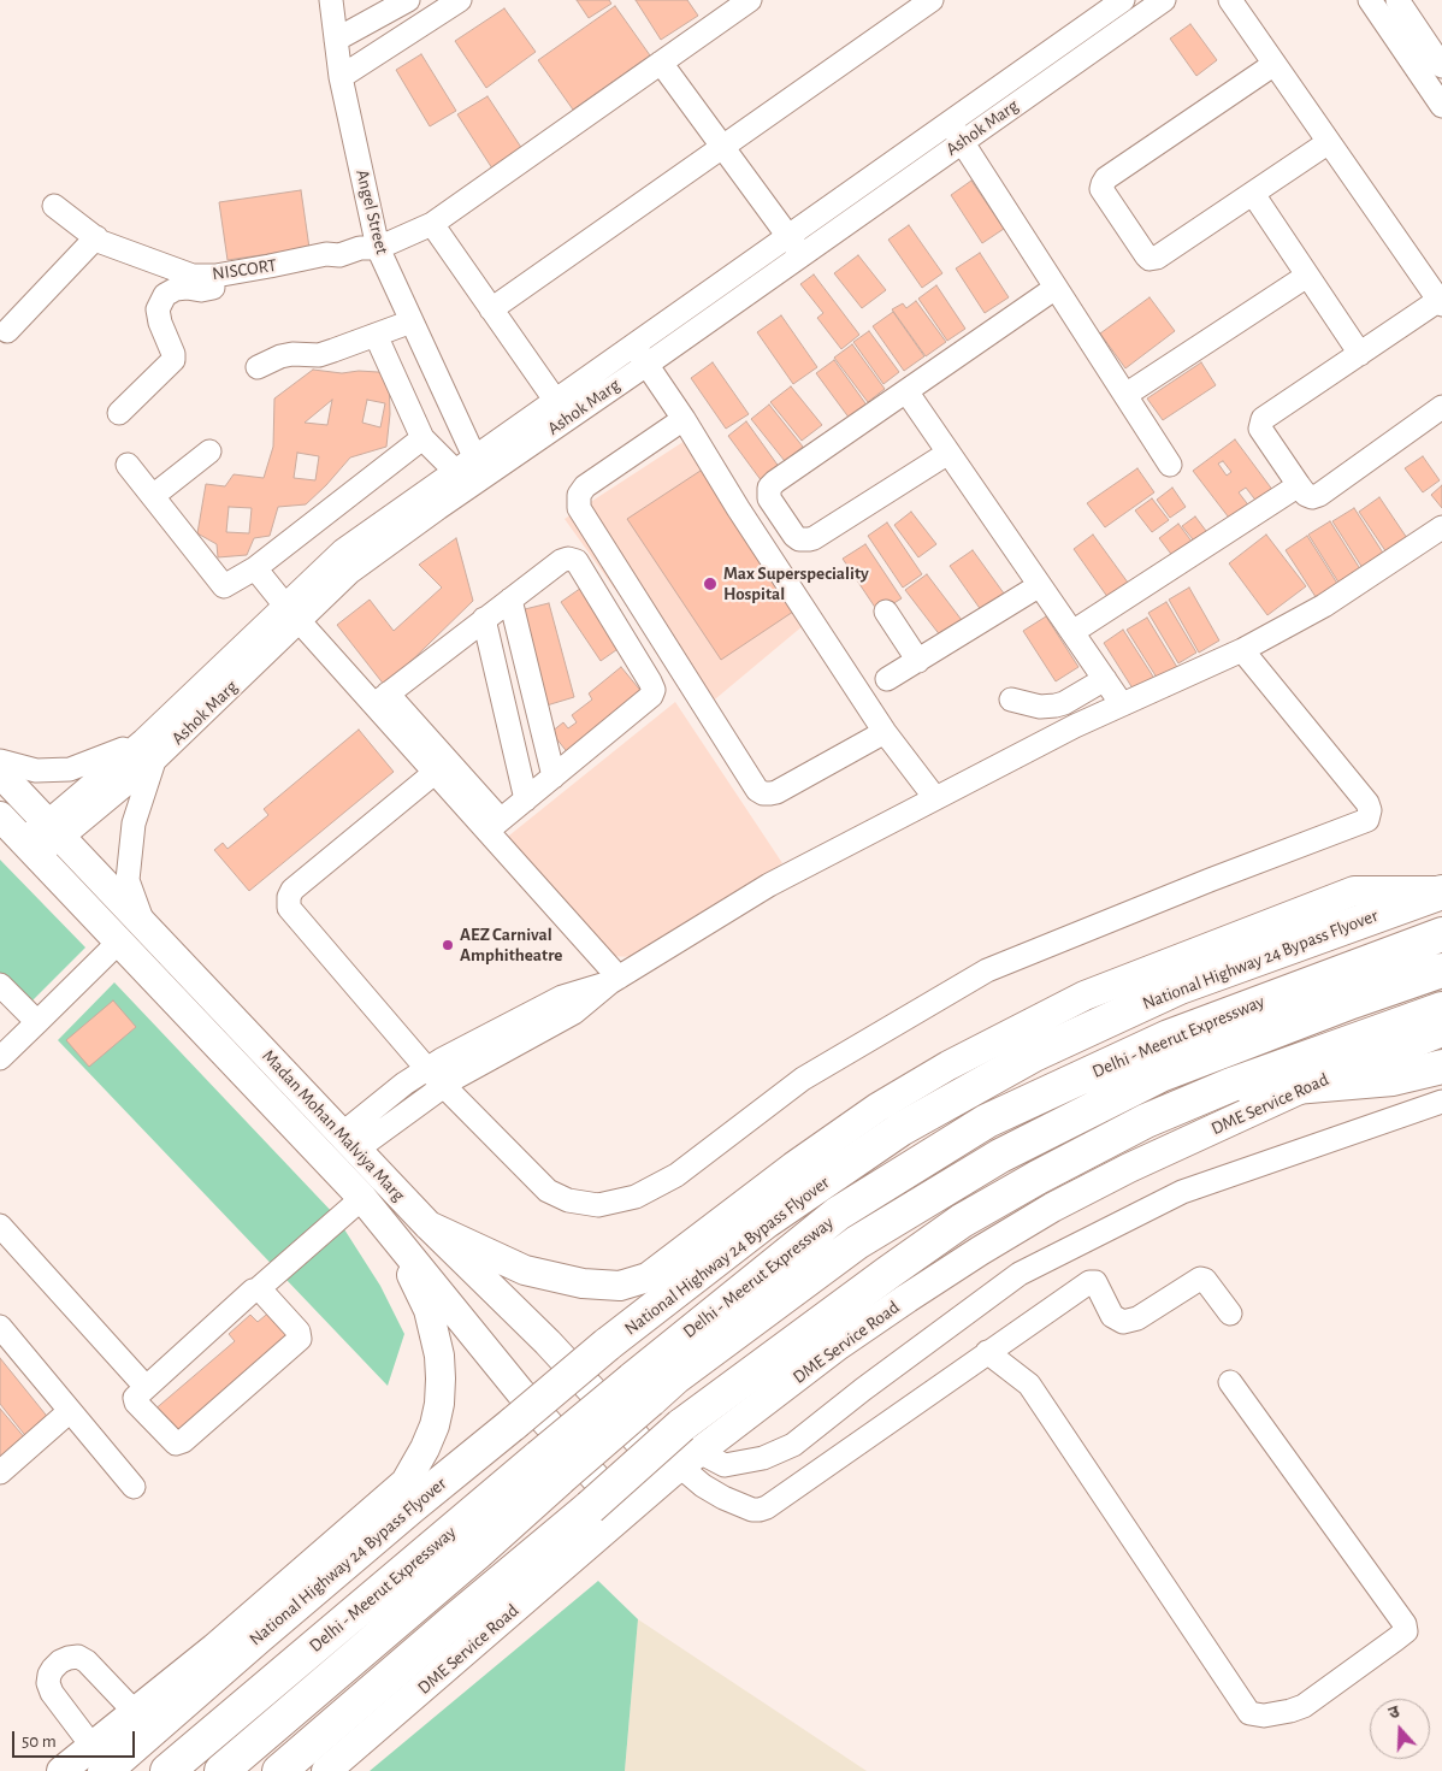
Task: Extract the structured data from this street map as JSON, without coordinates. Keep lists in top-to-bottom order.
{
  "streets": {
    "highway": ["National Highway 24 Bypass Flyover", "Delhi - Meerut Expressway"],
    "main road": ["DME Service Road", "Madan Mohan Malviya Marg"],
    "street": ["Ashok Marg", "Angel Street", "NISCORT"]
  },
  "crossings": [
    ["Ashok Marg", "Angel Street"],
    ["Ashok Marg", "Madan Mohan Malviya Marg"],
    ["Angel Street", "NISCORT"],
    ["DME Service Road", "Madan Mohan Malviya Marg"]
  ],
  "places": ["Max Superspeciality Hospital", "AEZ Carnival Amphitheatre"],
  "scale_bar": "50 m",
  "north": "top"
}
